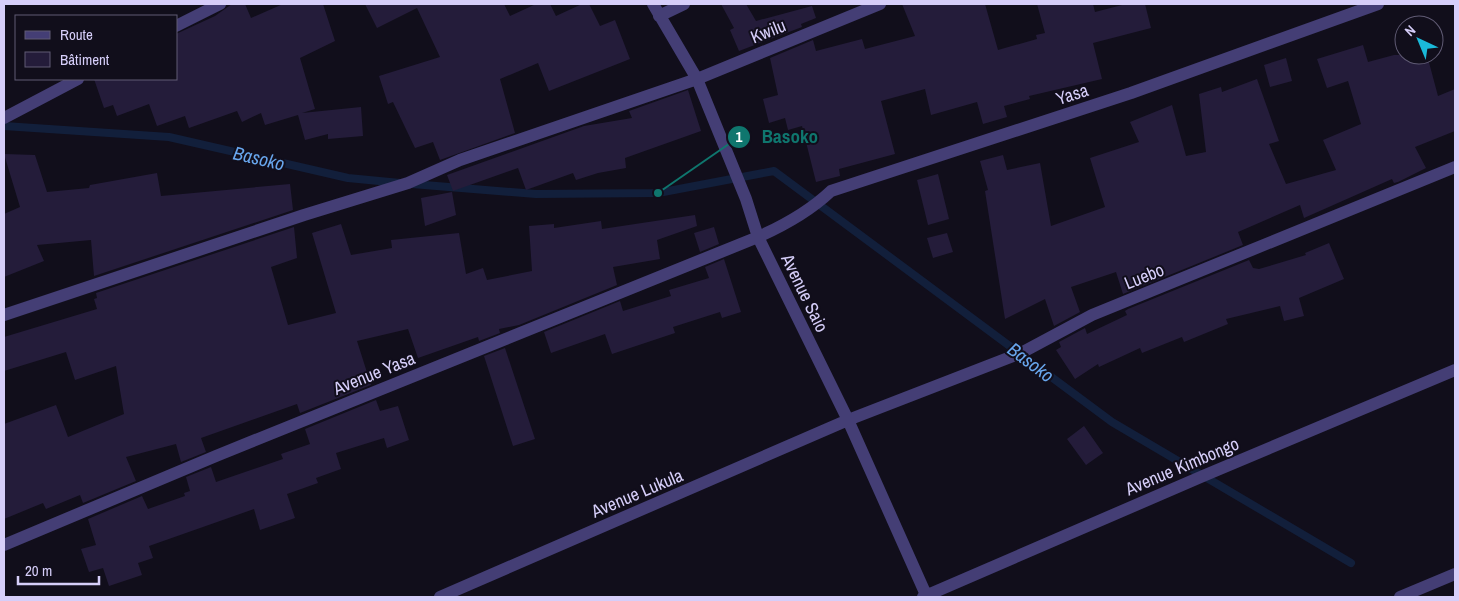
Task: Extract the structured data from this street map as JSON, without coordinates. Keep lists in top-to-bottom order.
{
  "streets": {
    "street": [
      "Kwilu",
      "Yasa",
      "Luebo",
      "Avenue Saio",
      "Avenue Yasa",
      "Avenue Kimbongo",
      "Avenue Lukula"
    ]
  },
  "crossings": [
    ["Kwilu", "Avenue Saio"],
    ["Yasa", "Avenue Saio"],
    ["Yasa", "Avenue Yasa"],
    ["Luebo", "Avenue Saio"],
    ["Luebo", "Avenue Lukula"],
    ["Avenue Saio", "Avenue Yasa"],
    ["Avenue Saio", "Avenue Kimbongo"],
    ["Avenue Saio", "Avenue Lukula"]
  ],
  "water": ["Basoko"],
  "places": ["Basoko"],
  "legend": ["Route", "Bâtiment"],
  "scale_bar": "20 m",
  "north": "top left"
}
